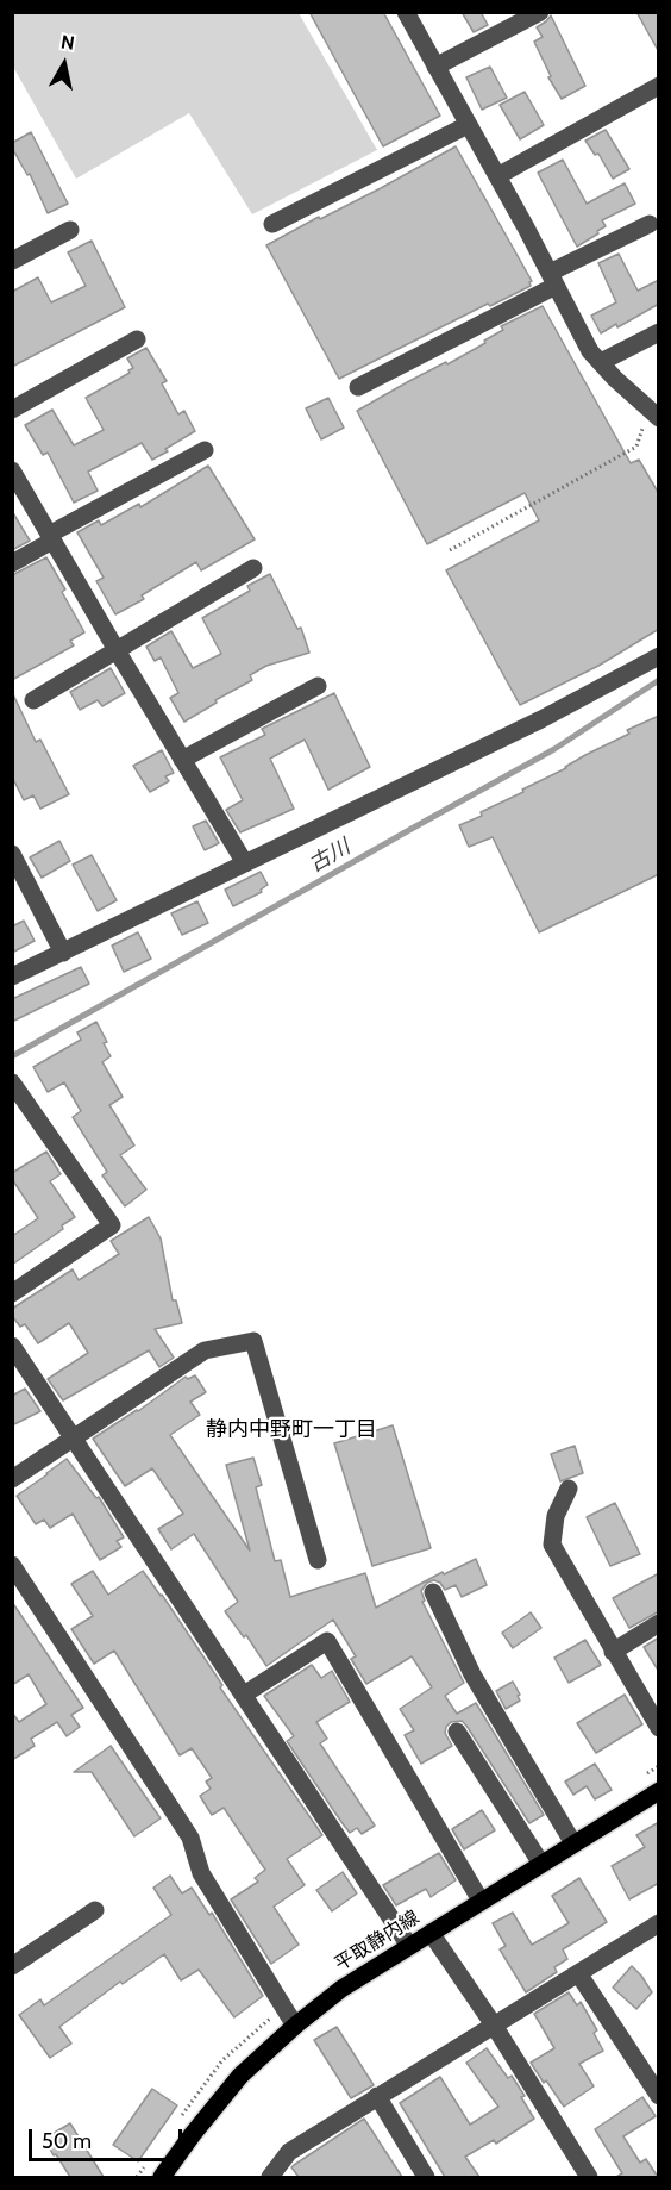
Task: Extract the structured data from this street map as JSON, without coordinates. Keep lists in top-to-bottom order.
{
  "streets": {
    "main road": ["平取静内線"]
  },
  "districts": ["静内中野町一丁目"],
  "water": ["古川"],
  "scale_bar": "50 m",
  "north": "top"
}
